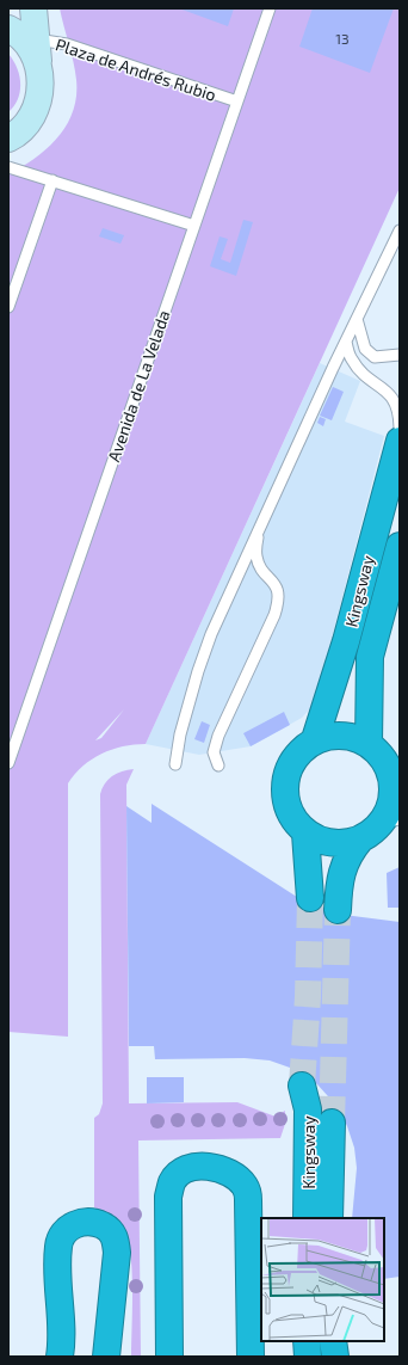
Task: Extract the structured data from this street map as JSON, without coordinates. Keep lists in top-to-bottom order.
{
  "streets": {
    "highway": ["Kingsway"],
    "main road": ["Plaza de Andrés Rubio"],
    "lane": ["Avenida de La Velada"]
  },
  "crossings": [
    ["Plaza de Andrés Rubio", "Avenida de La Velada"]
  ],
  "house_numbers": ["13"]
}
